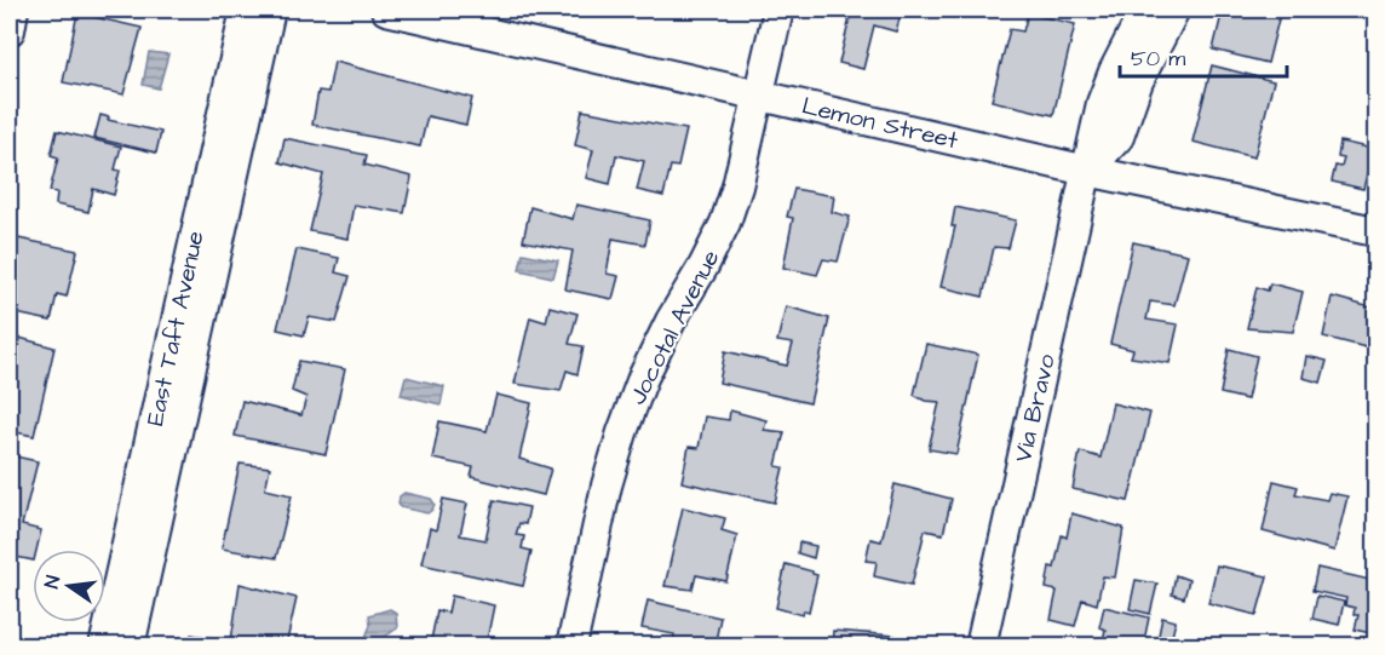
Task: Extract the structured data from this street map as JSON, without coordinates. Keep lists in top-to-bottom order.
{
  "streets": {
    "street": [
      "Lemon Street",
      "Jocotal Avenue",
      "East Taft Avenue",
      "Via Bravo"
    ]
  },
  "crossings": [
    ["Lemon Street", "Jocotal Avenue"],
    ["Lemon Street", "Via Bravo"]
  ],
  "scale_bar": "50 m",
  "north": "left"
}
